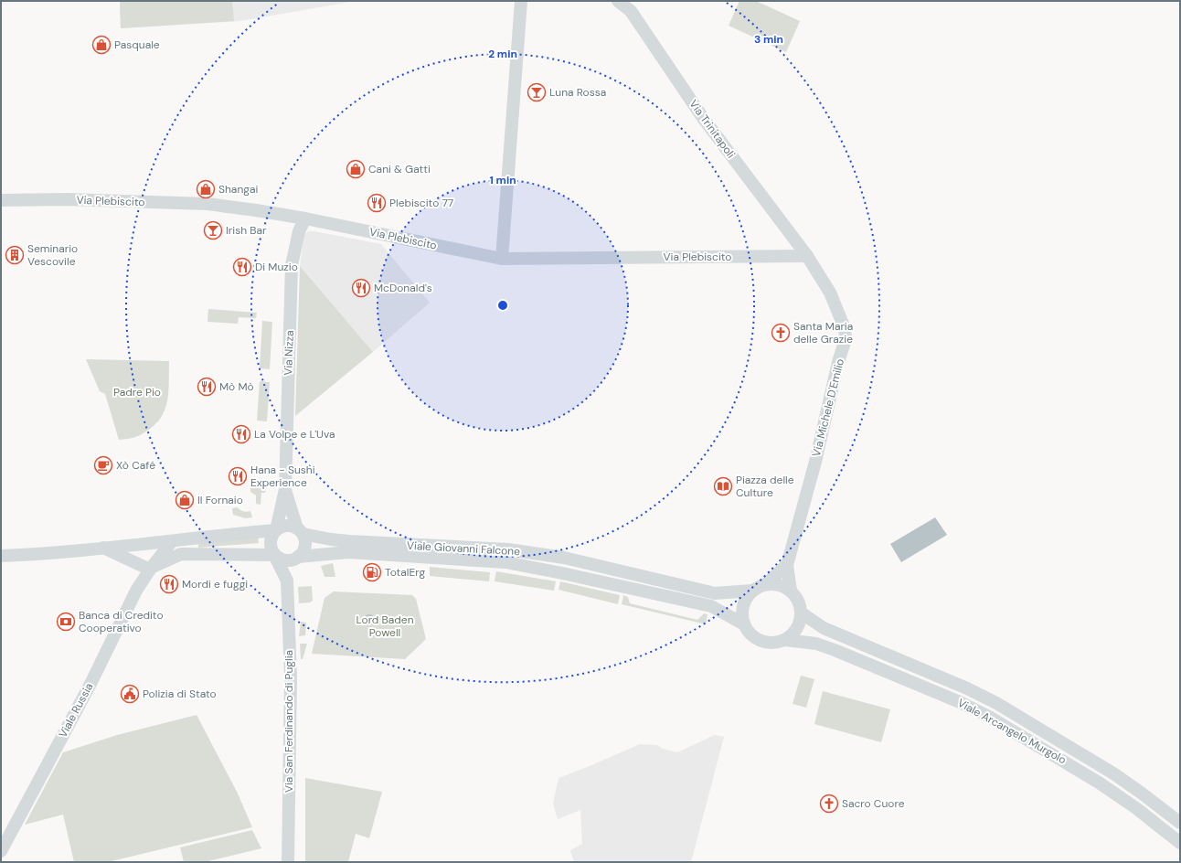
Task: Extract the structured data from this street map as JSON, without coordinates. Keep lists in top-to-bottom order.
{
  "streets": {
    "main road": [
      "Via Trinitapoli",
      "Via Plebiscito",
      "Via Nizza",
      "Via Michele D'Emilio",
      "Viale Giovanni Falcone",
      "Viale Russia",
      "Via San Ferdinando di Puglia",
      "Viale Arcangelo Murgolo"
    ]
  },
  "crossings": [
    ["Via Trinitapoli", "Via Plebiscito"],
    ["Via Trinitapoli", "Via Michele D'Emilio"],
    ["Via Plebiscito", "Via Nizza"],
    ["Via Plebiscito", "Via Michele D'Emilio"],
    ["Via Nizza", "Viale Giovanni Falcone"],
    ["Via Nizza", "Via San Ferdinando di Puglia"],
    ["Via Michele D'Emilio", "Viale Giovanni Falcone"],
    ["Via Michele D'Emilio", "Viale Arcangelo Murgolo"],
    ["Viale Giovanni Falcone", "Via San Ferdinando di Puglia"],
    ["Viale Giovanni Falcone", "Viale Arcangelo Murgolo"]
  ],
  "parks": ["Padre Pio", "Lord Baden Powell"],
  "places": {
    "shop": [
      "Pasquale",
      "Cani & Gatti",
      "Shangai",
      "Il Fornaio"
    ],
    "bar": ["Luna Rossa", "Irish Bar"],
    "restaurant": [
      "Plebiscito 77",
      "Di Muzio",
      "McDonald's",
      "Mò Mò",
      "La Volpe e L'Uva",
      "Hana - Sushi Experience",
      "Mordi e fuggi"
    ],
    "building": ["Seminario Vescovile"],
    "church": ["Santa Maria delle Grazie", "Sacro Cuore"],
    "cafe": ["Xò Café"],
    "library": ["Piazza delle Culture"],
    "fuel station": ["TotalErg"],
    "bank": ["Banca di Credito Cooperativo"],
    "public building": ["Polizia di Stato"]
  },
  "rings": ["3 min", "2 min", "1 min"]
}
